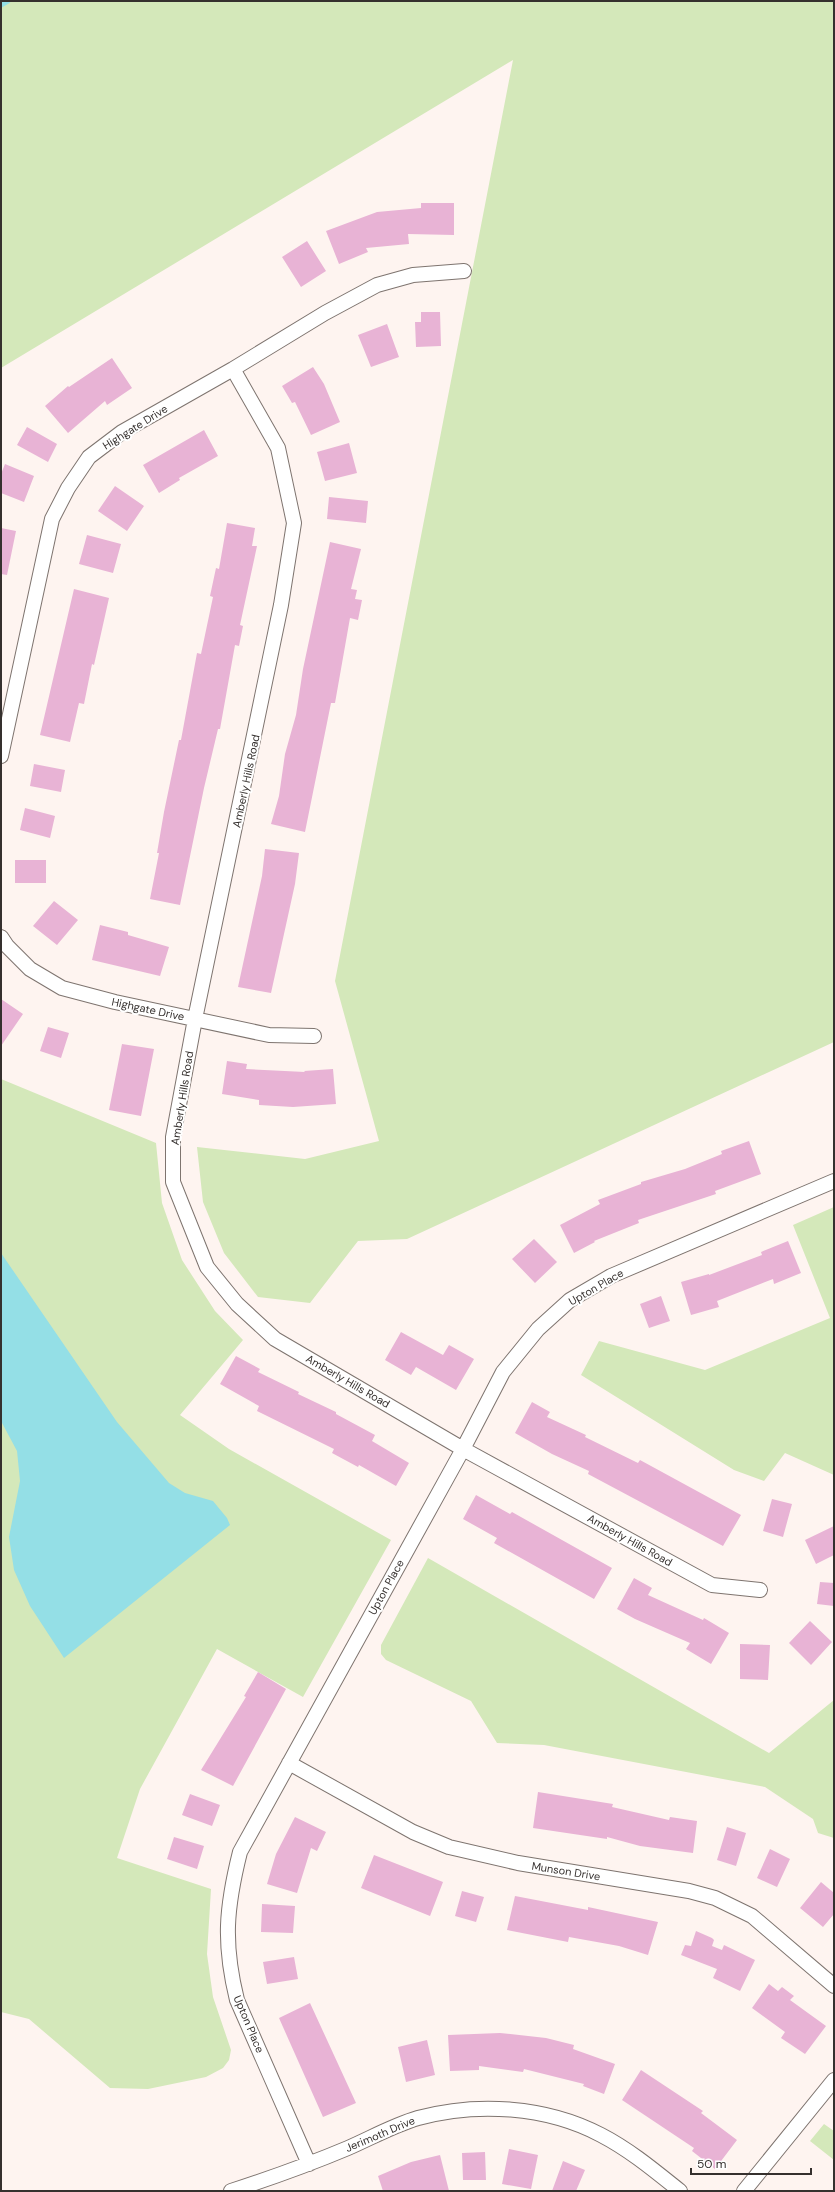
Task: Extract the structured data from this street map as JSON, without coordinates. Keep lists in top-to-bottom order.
{
  "streets": {
    "street": [
      "Highgate Drive",
      "Amberly Hills Road",
      "Upton Place",
      "Munson Drive",
      "Jerimoth Drive"
    ]
  },
  "crossings": [
    ["Highgate Drive", "Amberly Hills Road"],
    ["Amberly Hills Road", "Upton Place"],
    ["Upton Place", "Munson Drive"],
    ["Upton Place", "Jerimoth Drive"]
  ],
  "scale_bar": "50 m"
}
